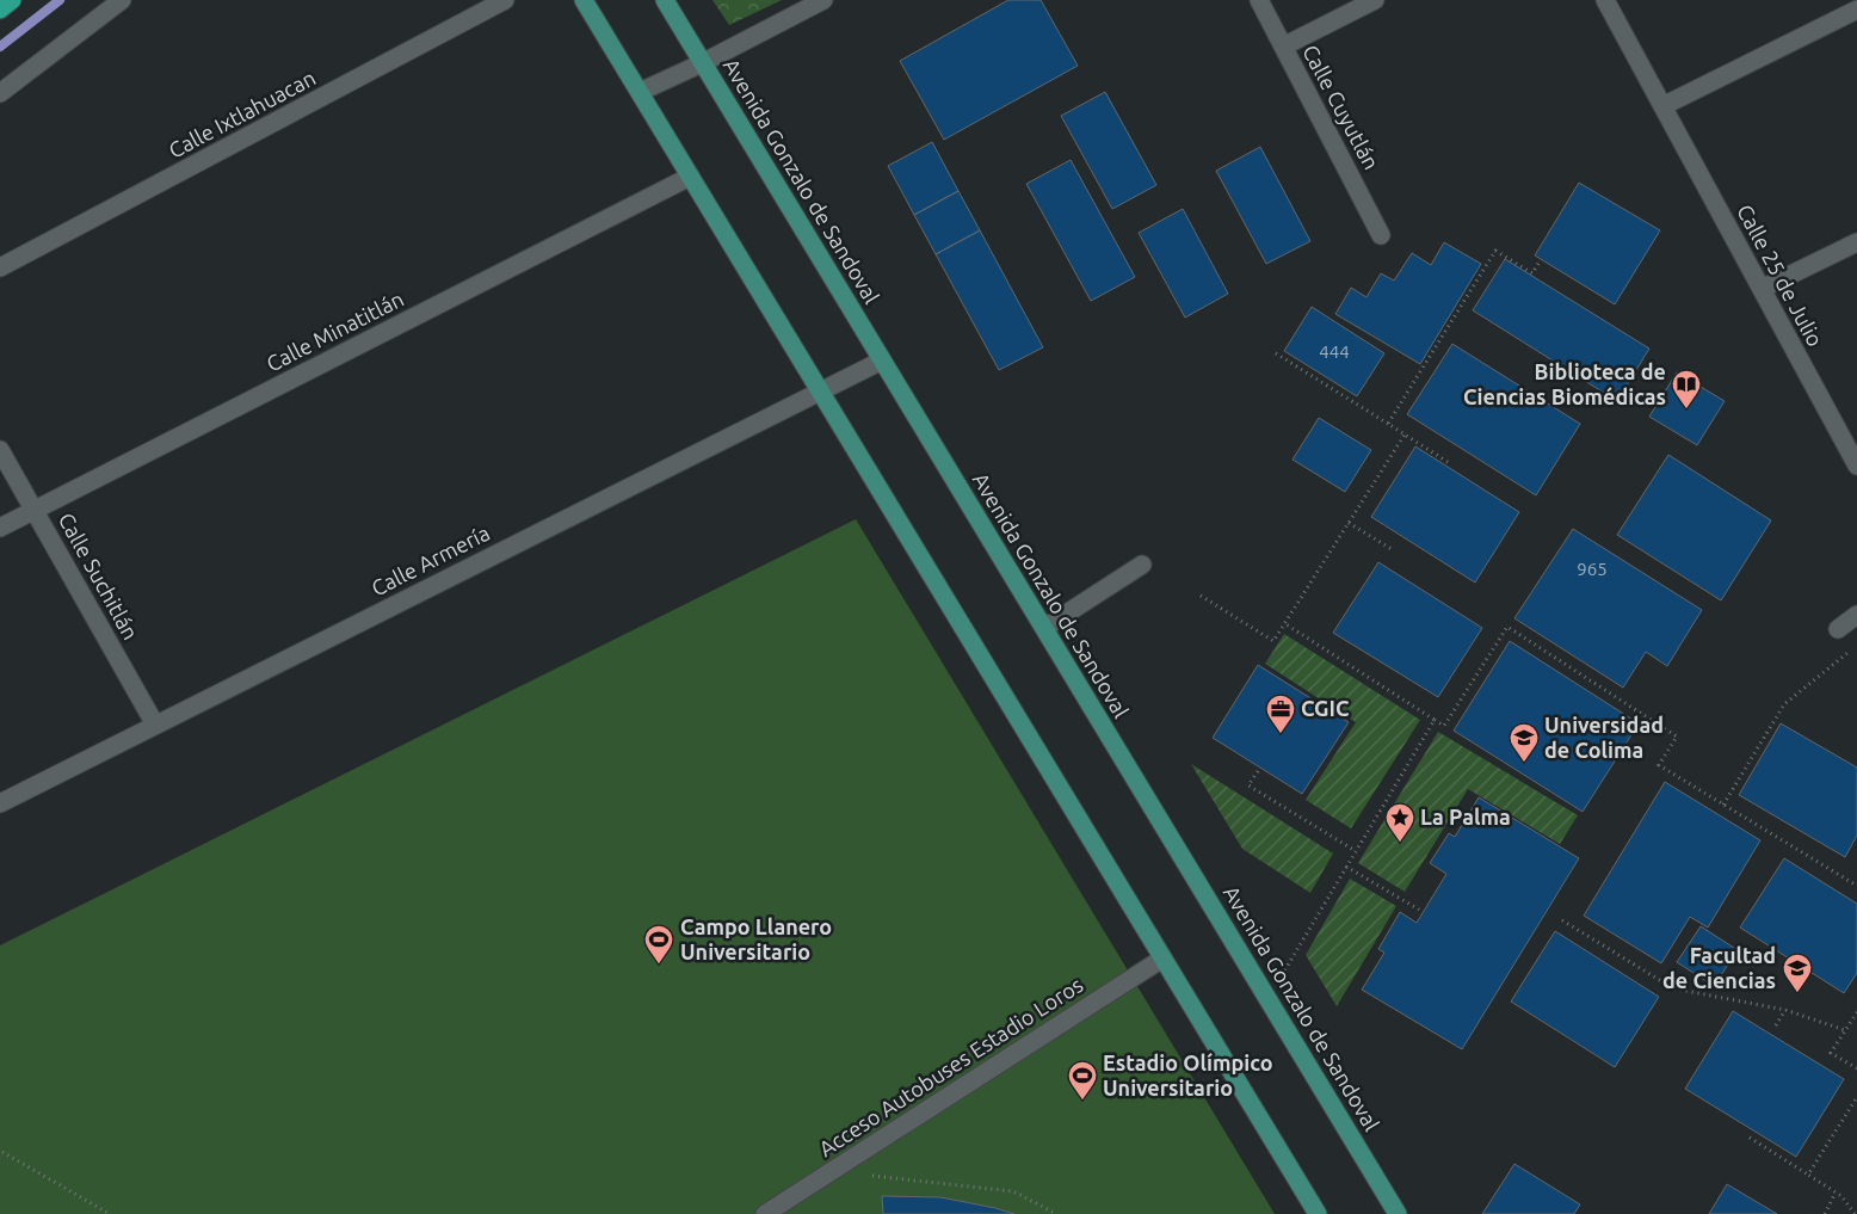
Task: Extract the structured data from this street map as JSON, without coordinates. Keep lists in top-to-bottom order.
{
  "streets": {
    "main road": ["Avenida Gonzalo de Sandoval"],
    "street": [
      "Calle Cuyutlán",
      "Calle Ixtlahuacan",
      "Calle 25 de Julio",
      "Calle Minatitlán",
      "Calle Armería",
      "Calle Suchitlán",
      "Acceso Autobuses Estadio Loros"
    ]
  },
  "crossings": [
    ["Avenida Gonzalo de Sandoval", "Calle Armería"],
    ["Calle Minatitlán", "Calle Suchitlán"],
    ["Calle Armería", "Calle Suchitlán"]
  ],
  "places": {
    "library": ["Biblioteca de Ciencias Biomédicas"],
    "office": ["CGIC"],
    "school or university": ["Universidad de Colima", "Facultad de Ciencias"],
    "place": ["La Palma"],
    "sports": ["Campo Llanero Universitario", "Estadio Olímpico Universitario"]
  },
  "house_numbers": ["444", "965"]
}
